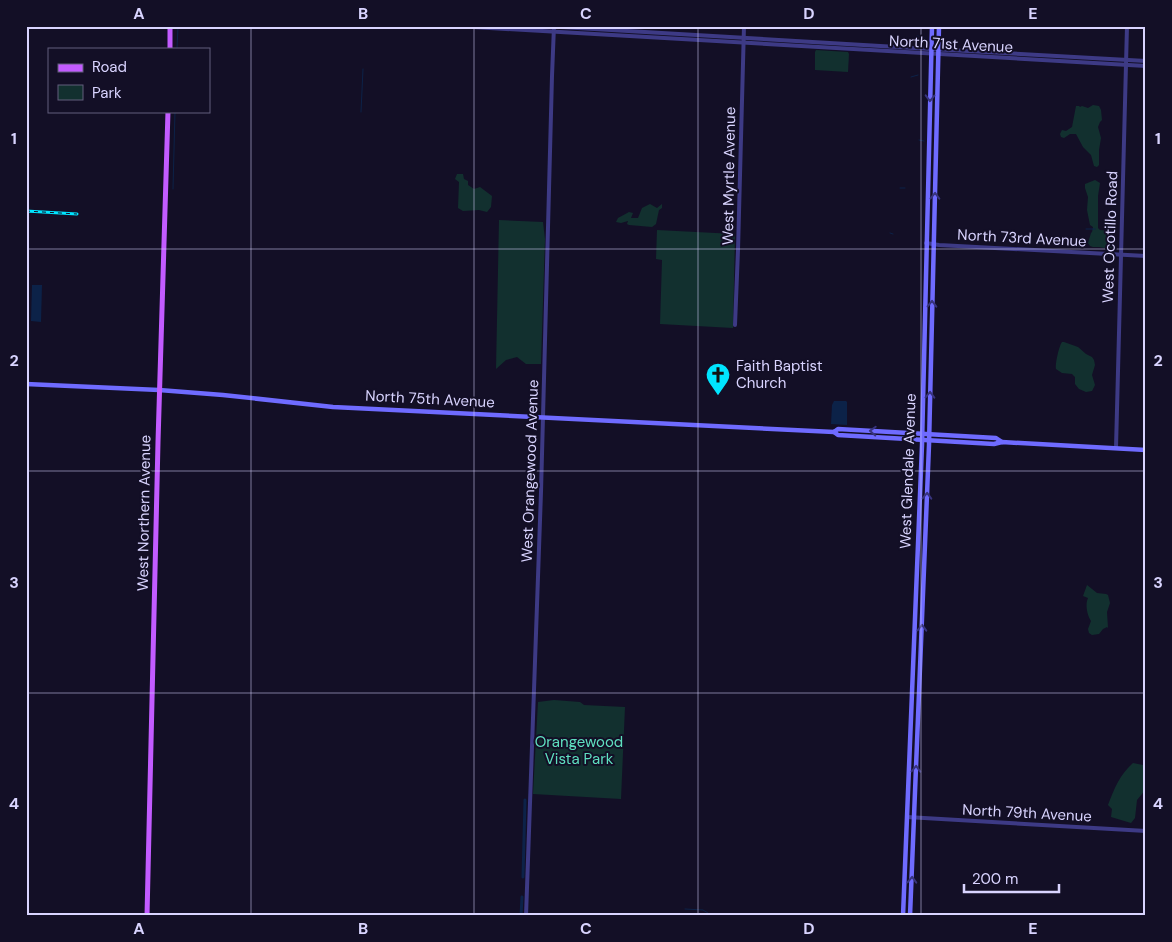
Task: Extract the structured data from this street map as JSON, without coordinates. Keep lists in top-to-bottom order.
{
  "streets": {
    "main road": ["North 75th Avenue", "West Glendale Avenue", "West Northern Avenue"],
    "street": [
      "North 71st Avenue",
      "West Myrtle Avenue",
      "West Ocotillo Road",
      "North 73rd Avenue",
      "West Orangewood Avenue",
      "North 79th Avenue"
    ]
  },
  "crossings": [
    ["North 71st Avenue", "West Myrtle Avenue"],
    ["North 71st Avenue", "West Ocotillo Road"],
    ["North 71st Avenue", "West Orangewood Avenue"],
    ["North 71st Avenue", "West Glendale Avenue"],
    ["West Ocotillo Road", "North 73rd Avenue"],
    ["West Ocotillo Road", "North 75th Avenue"],
    ["North 73rd Avenue", "West Glendale Avenue"],
    ["North 75th Avenue", "West Orangewood Avenue"],
    ["North 75th Avenue", "West Glendale Avenue"],
    ["North 75th Avenue", "West Northern Avenue"],
    ["West Glendale Avenue", "North 79th Avenue"]
  ],
  "parks": ["Orangewood Vista Park"],
  "places": {
    "church": ["Faith Baptist Church"]
  },
  "legend": ["Road", "Park"],
  "scale_bar": "200 m",
  "grid": {
    "columns": [
      "A",
      "B",
      "C",
      "D",
      "E"
    ],
    "rows": [
      "1",
      "2",
      "3",
      "4"
    ]
  }
}
